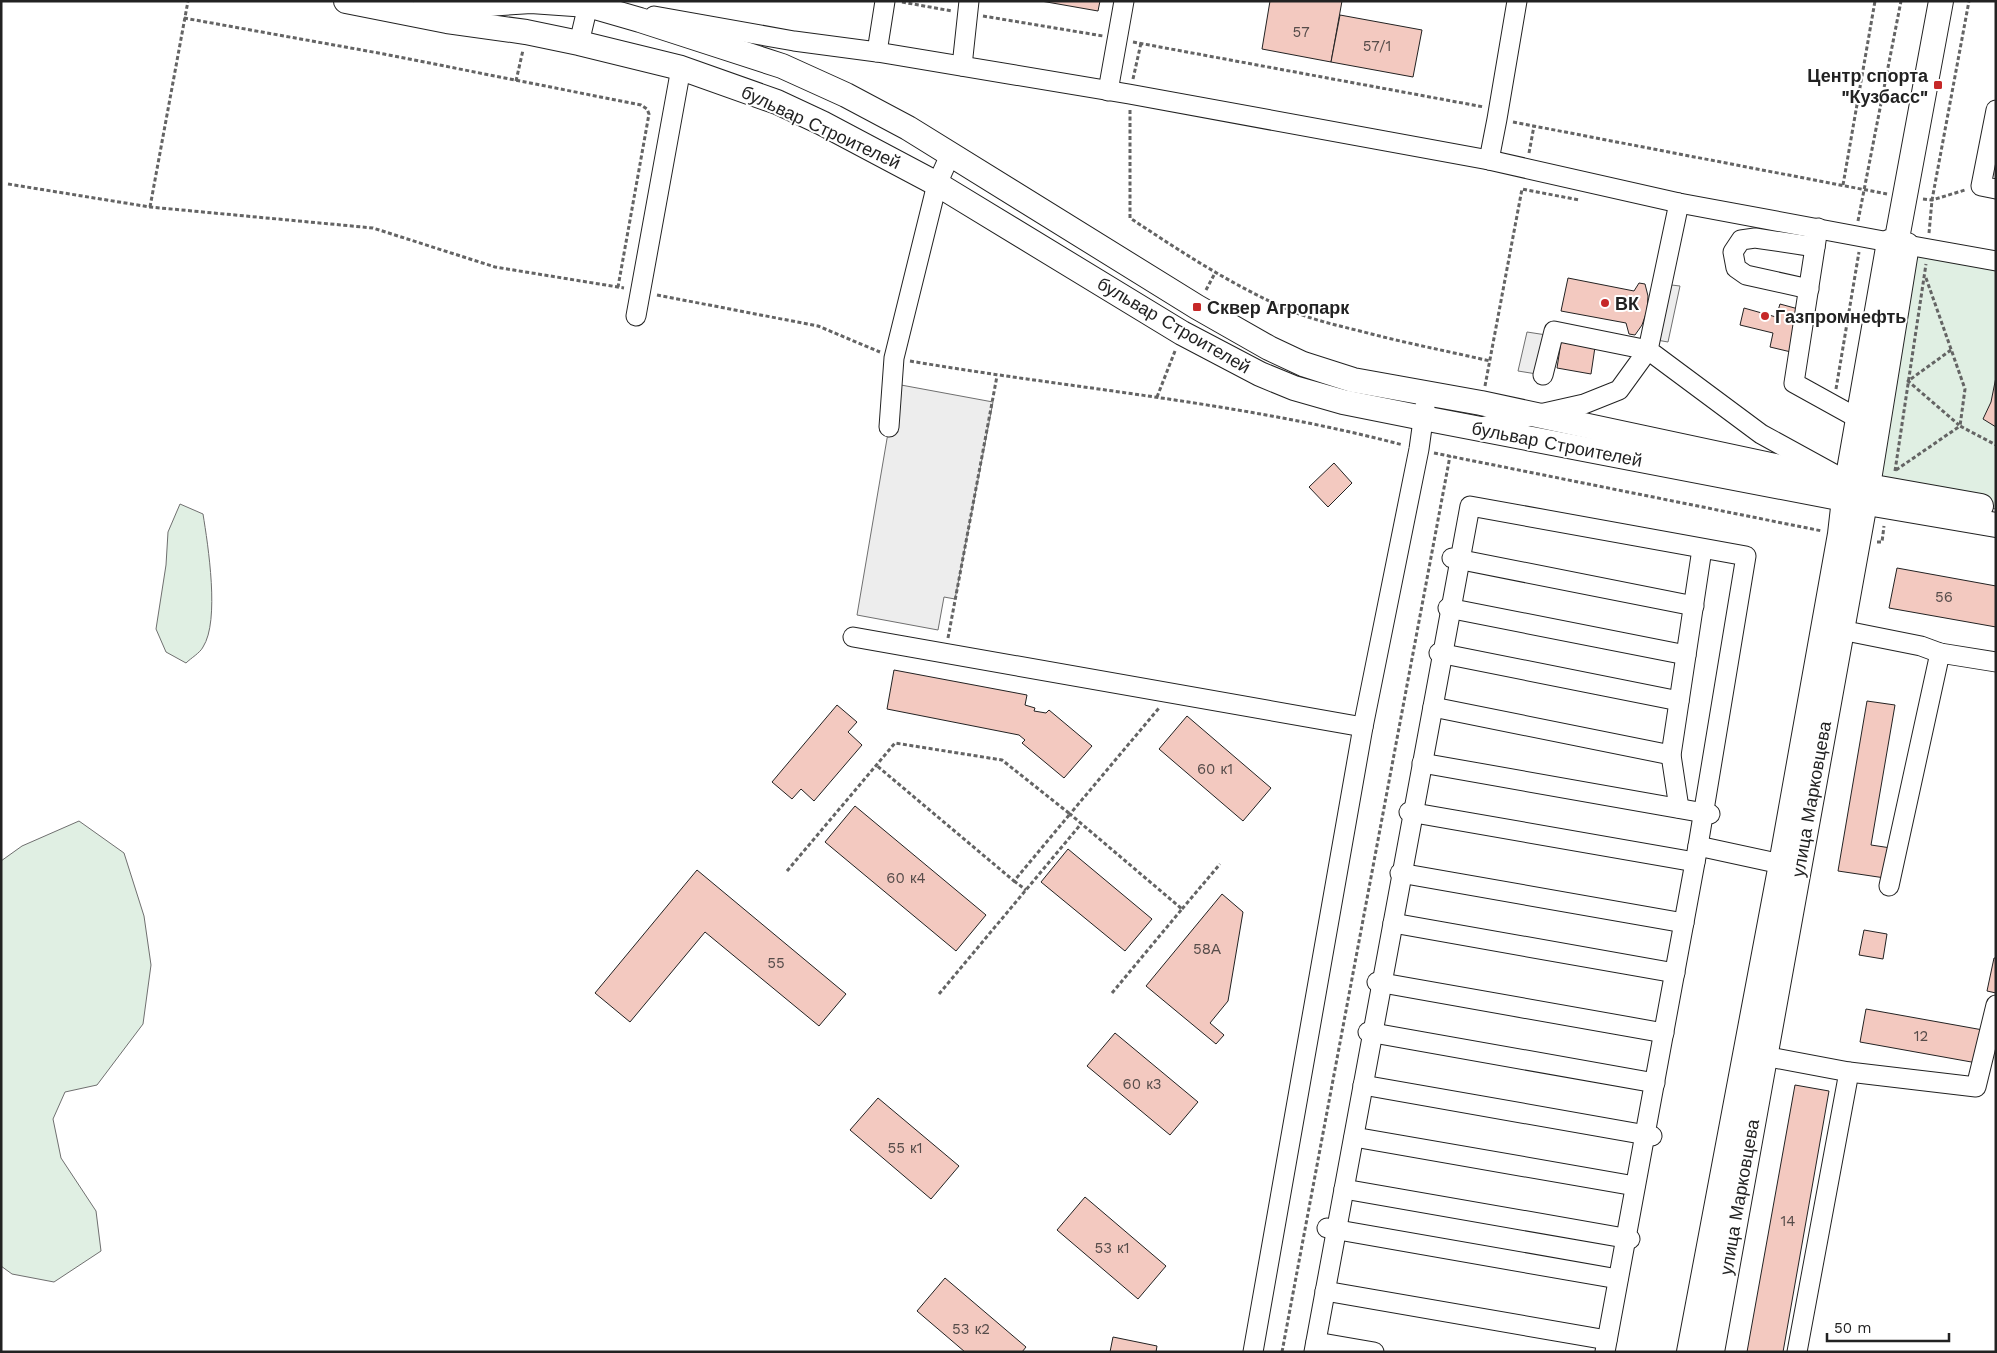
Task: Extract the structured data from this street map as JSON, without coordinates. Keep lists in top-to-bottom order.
{
  "streets": {
    "main road": ["бульвар Строителей", "улица Марковцева"]
  },
  "crossings": [
    ["бульвар Строителей", "улица Марковцева"]
  ],
  "places": {
    "transit": ["Центр спорта \"Кузбасс\"", "Сквер Агропарк"],
    "other": ["ВК", "Газпромнефть"]
  },
  "house_numbers": [
    "57",
    "57/1",
    "56",
    "60 к1",
    "60 к4",
    "58А",
    "55",
    "12",
    "60 к3",
    "55 к1",
    "14",
    "53 к1",
    "53 к2"
  ],
  "scale_bar": "50 m"
}
